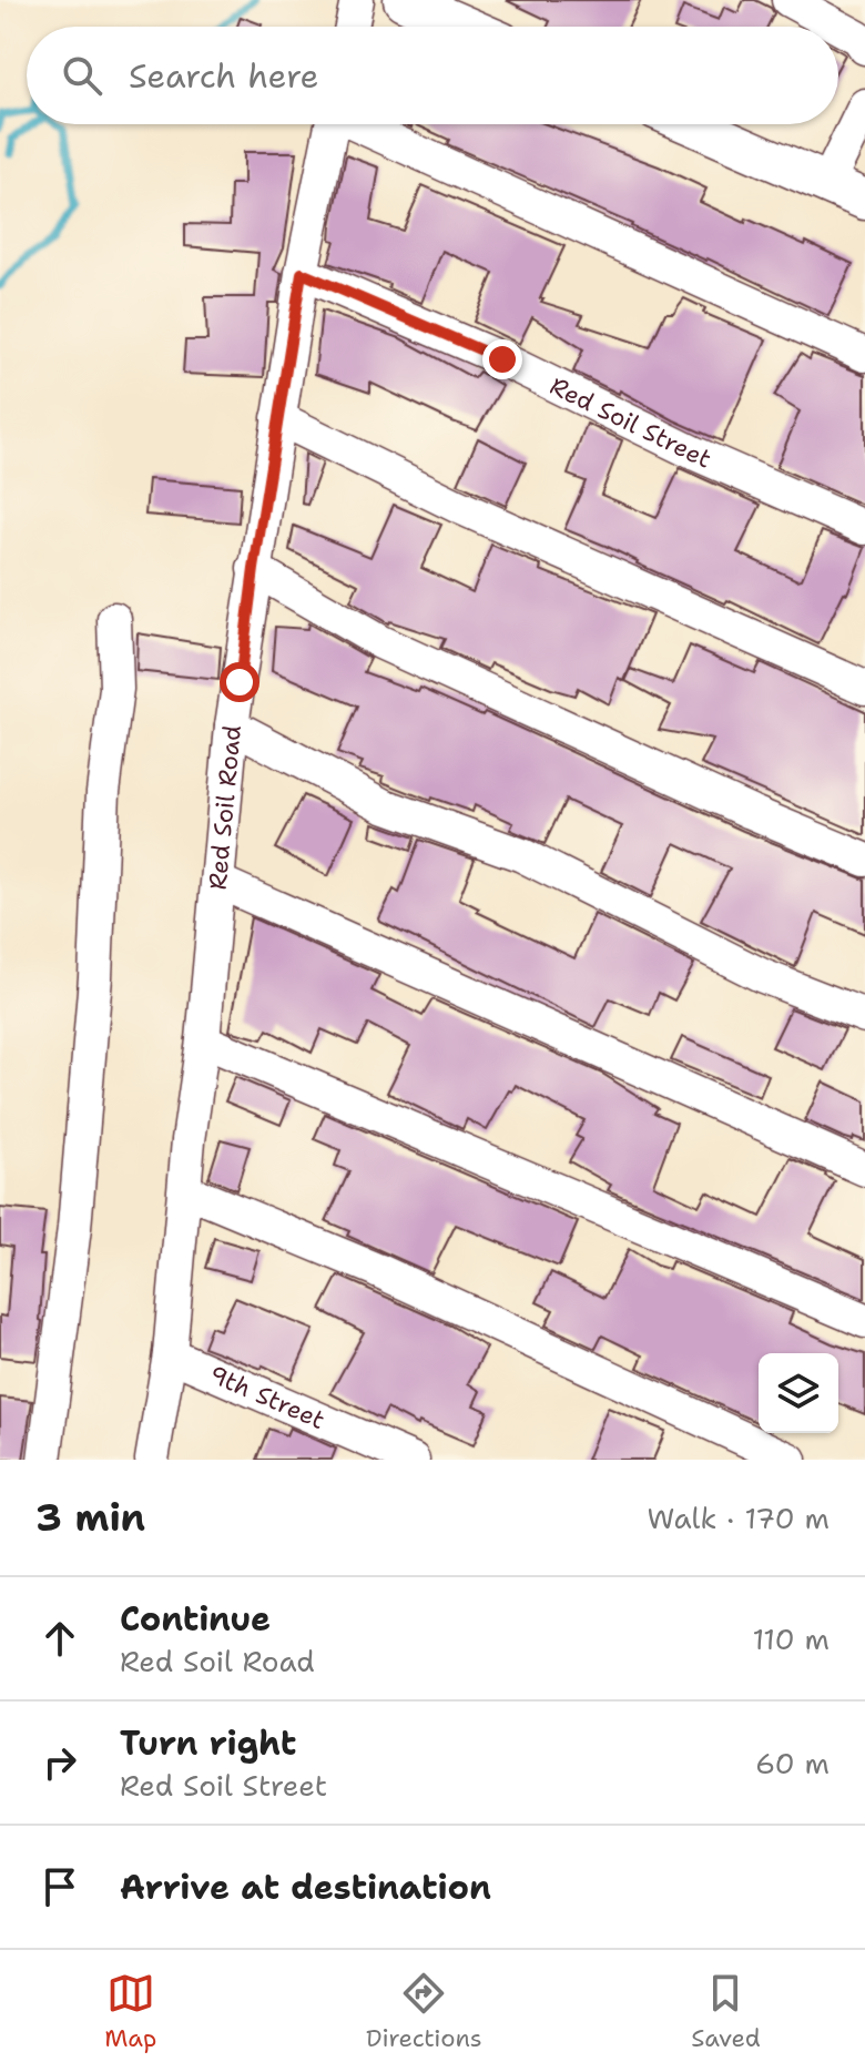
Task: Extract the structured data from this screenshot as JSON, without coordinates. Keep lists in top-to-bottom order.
{
  "streets": {
    "street": ["Red Soil Street", "Red Soil Road", "9th Street"]
  },
  "crossings": [
    ["Red Soil Street", "Red Soil Road"],
    ["Red Soil Road", "9th Street"]
  ],
  "page": {
    "search": "Search here",
    "heading": ["3 min", "Walk · 170 m"],
    "list": [
      ["Continue", "Red Soil Road", "110 m"],
      ["Turn right", "Red Soil Street", "60 m"],
      "Arrive at destination"
    ],
    "nav": ["Map", "Directions", "Saved"]
  }
}
